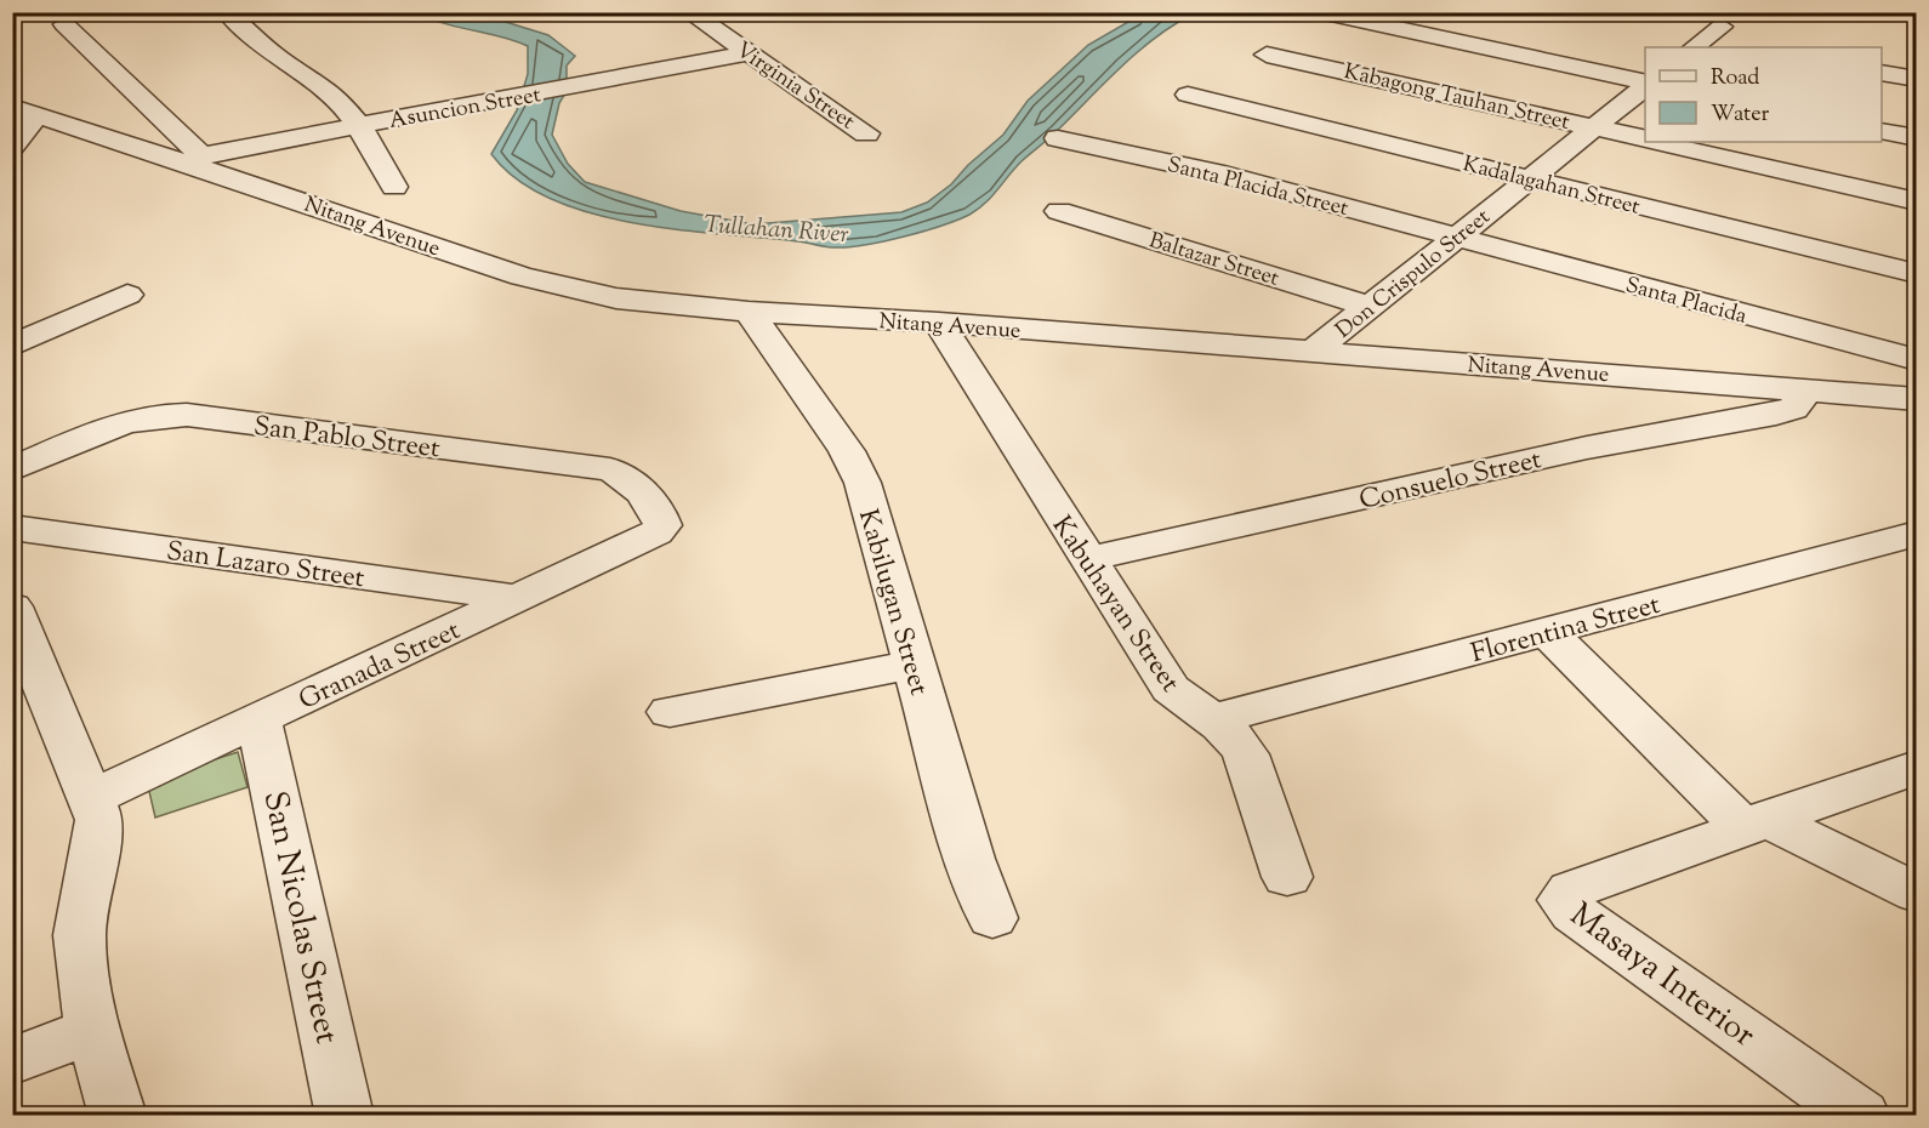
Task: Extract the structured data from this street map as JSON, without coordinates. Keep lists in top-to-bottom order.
{
  "streets": {
    "street": [
      "Virginia Street",
      "Kabagong Tauhan Street",
      "Asuncion Street",
      "Kadalagahan Street",
      "Santa Placida Street",
      "Nitang Avenue",
      "Baltazar Street",
      "Don Crispulo Street",
      "Santa Placida",
      "San Pablo Street",
      "Consuelo Street",
      "San Lazaro Street",
      "Kabilugan Street",
      "Kabuhayan Street",
      "Florentina Street",
      "Granada Street",
      "San Nicolas Street",
      "Masaya Interior"
    ]
  },
  "crossings": [
    ["Virginia Street", "Asuncion Street"],
    ["Kabagong Tauhan Street", "Don Crispulo Street"],
    ["Asuncion Street", "Nitang Avenue"],
    ["Kadalagahan Street", "Don Crispulo Street"],
    ["Santa Placida Street", "Don Crispulo Street"],
    ["Santa Placida Street", "Santa Placida"],
    ["Nitang Avenue", "Don Crispulo Street"],
    ["Nitang Avenue", "Consuelo Street"],
    ["Nitang Avenue", "Kabilugan Street"],
    ["Nitang Avenue", "Kabuhayan Street"],
    ["Baltazar Street", "Don Crispulo Street"],
    ["Don Crispulo Street", "Santa Placida"],
    ["San Pablo Street", "Granada Street"],
    ["Consuelo Street", "Kabuhayan Street"],
    ["San Lazaro Street", "Granada Street"],
    ["Kabuhayan Street", "Florentina Street"],
    ["Granada Street", "San Nicolas Street"]
  ],
  "water": ["Tullahan River"],
  "legend": ["Road", "Water"]
}
